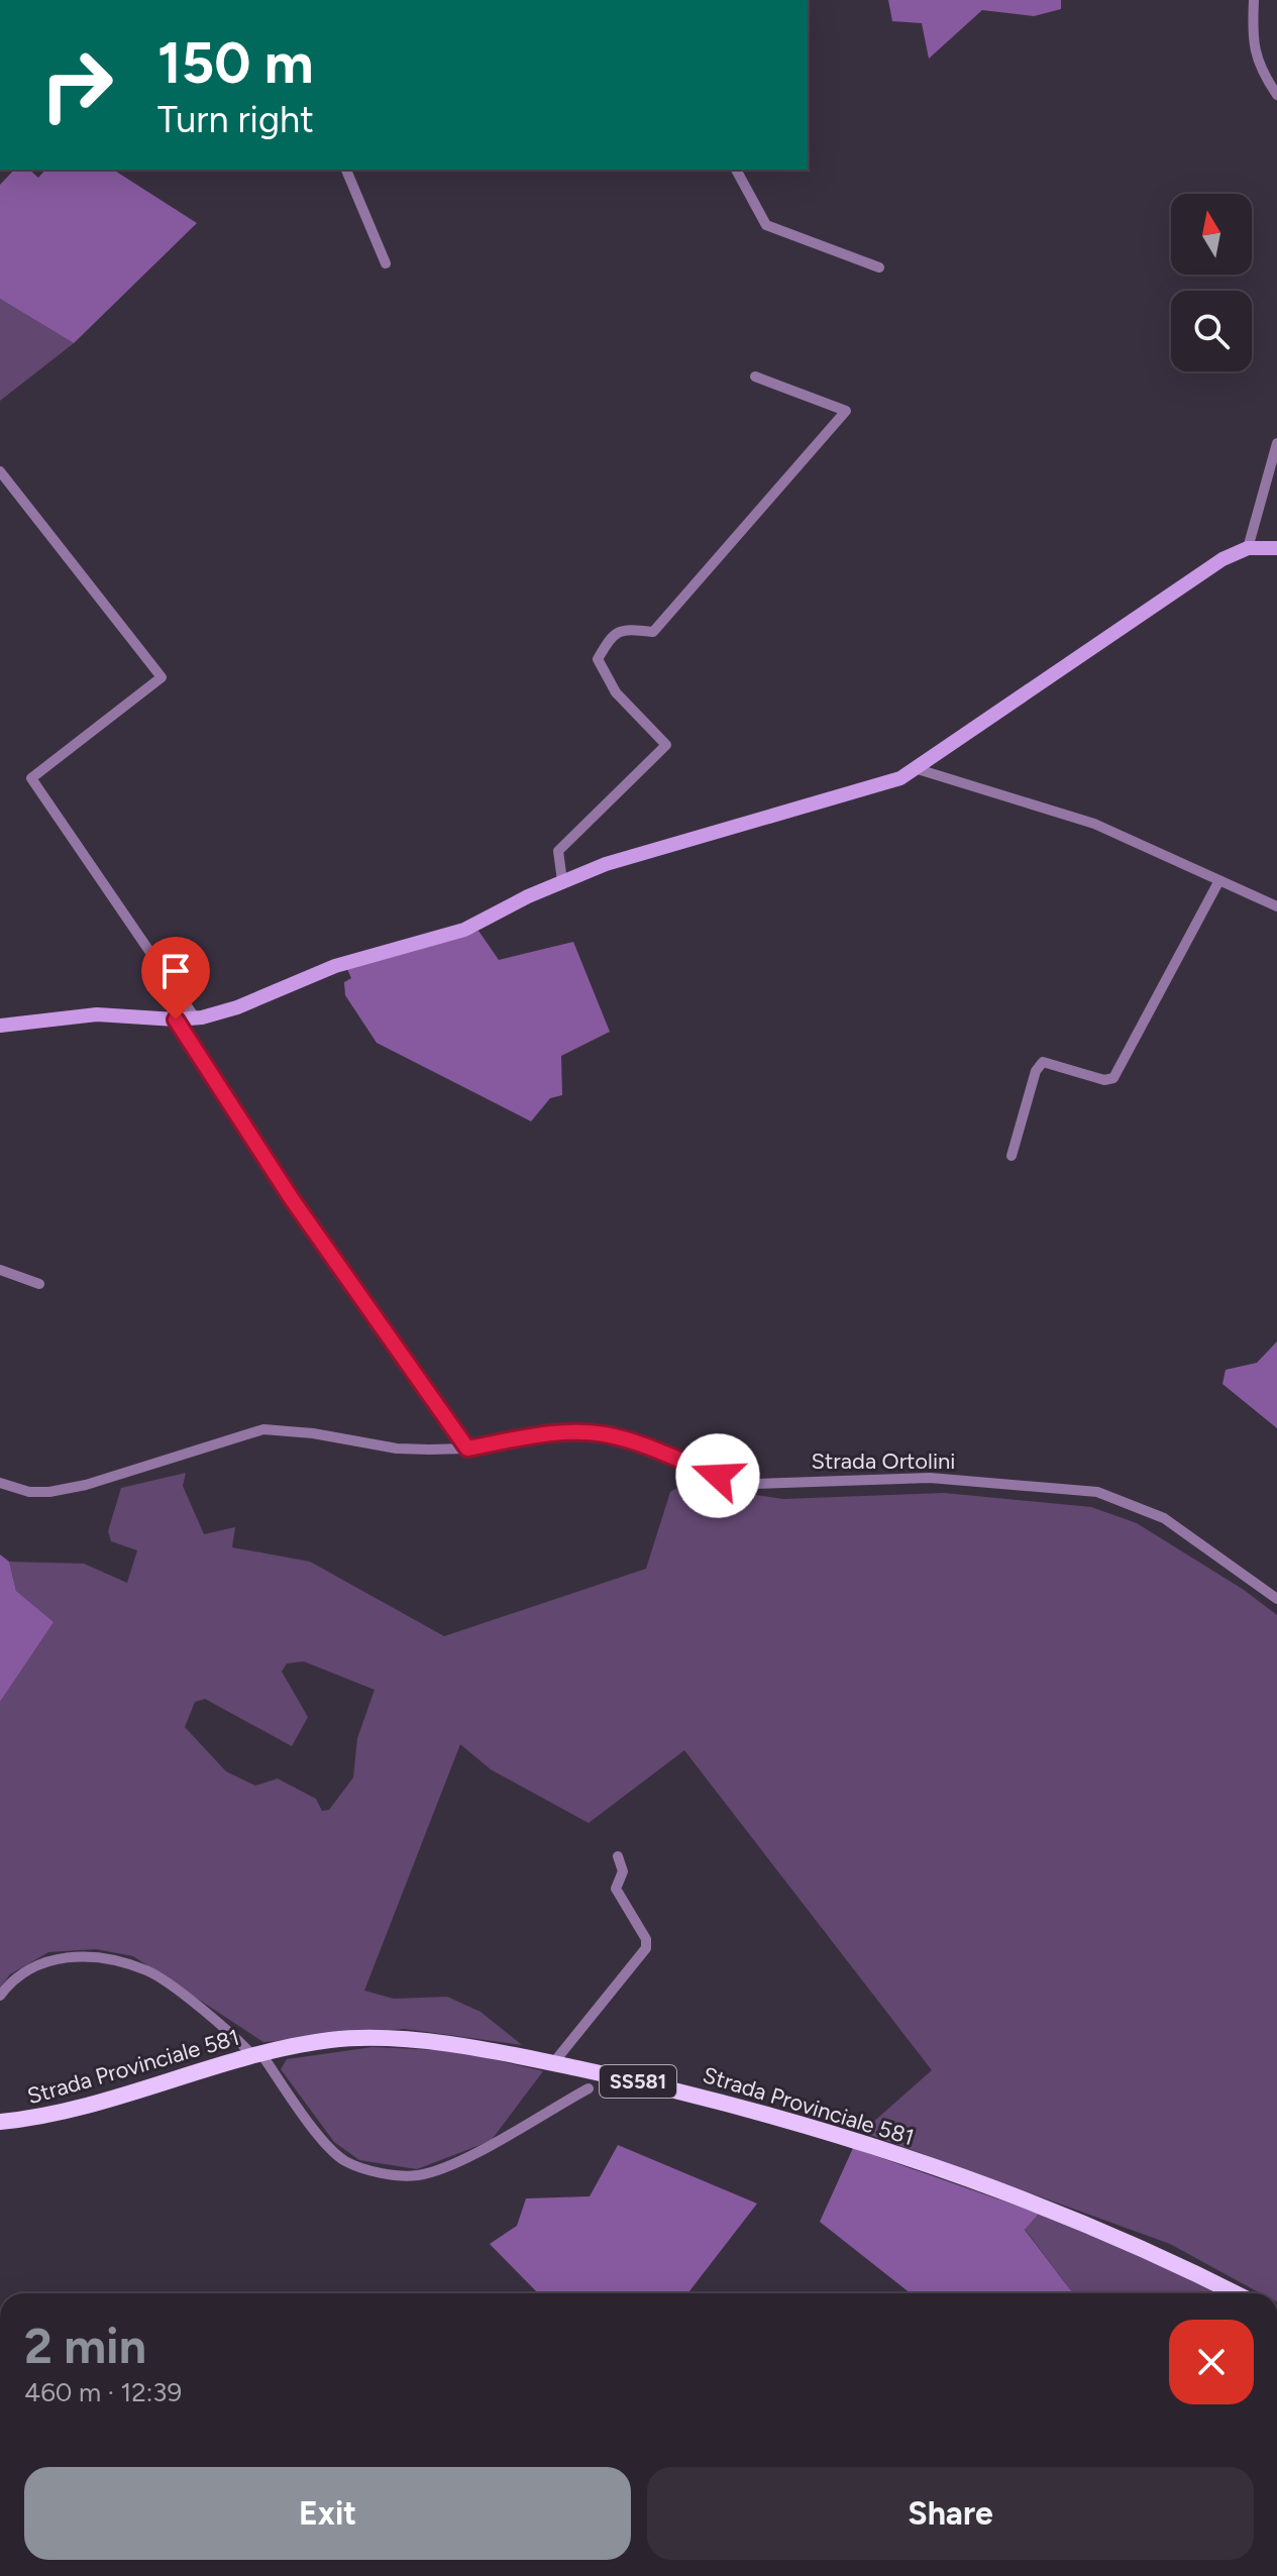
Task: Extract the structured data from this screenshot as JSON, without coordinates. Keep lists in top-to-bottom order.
{
  "streets": {
    "main road": ["Strada Provinciale 581", "SS581"],
    "street": ["Strada Ortolini"]
  },
  "north": "top",
  "page": {
    "turn": ["150 m", "Turn right"],
    "heading": ["2 min", "460 m · 12:39"],
    "buttons": ["Exit", "Share"]
  }
}
